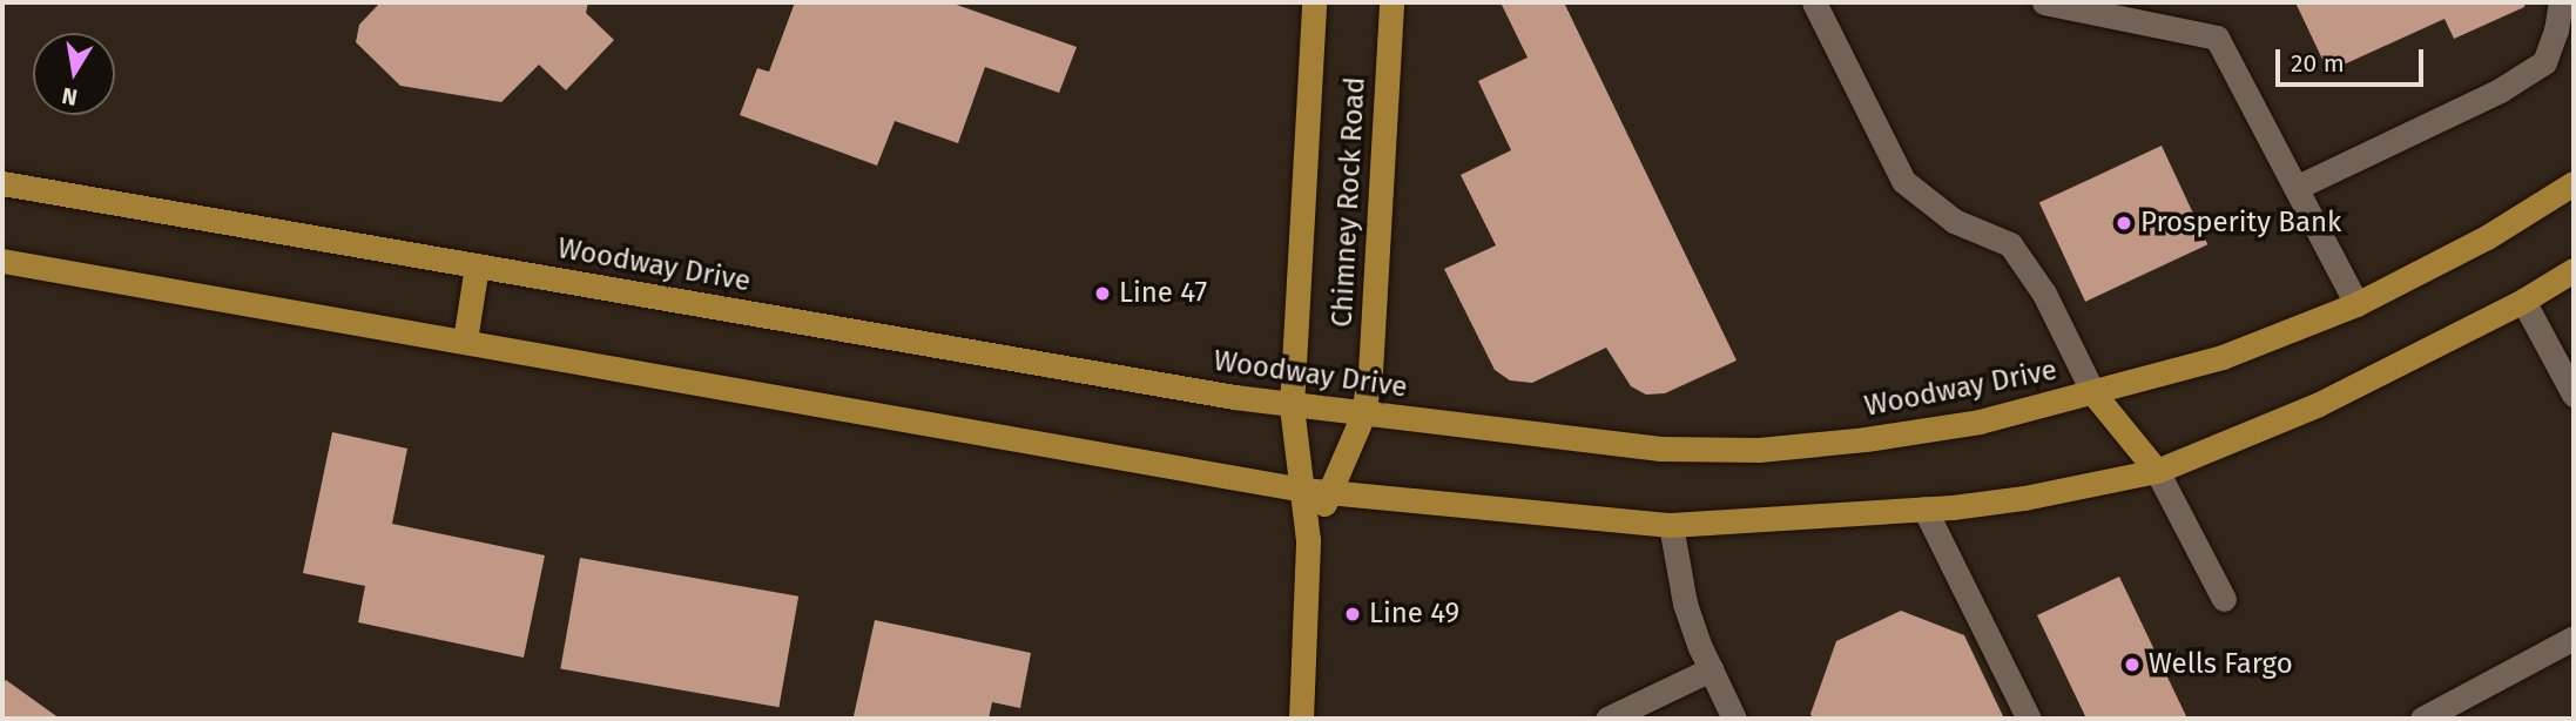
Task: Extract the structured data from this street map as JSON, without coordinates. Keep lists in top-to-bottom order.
{
  "streets": {
    "main road": ["Chimney Rock Road", "Woodway Drive"]
  },
  "crossings": [
    ["Chimney Rock Road", "Woodway Drive"]
  ],
  "places": [
    "Prosperity Bank",
    "Line 47",
    "Line 49",
    "Wells Fargo"
  ],
  "scale_bar": "20 m",
  "north": "bottom"
}
